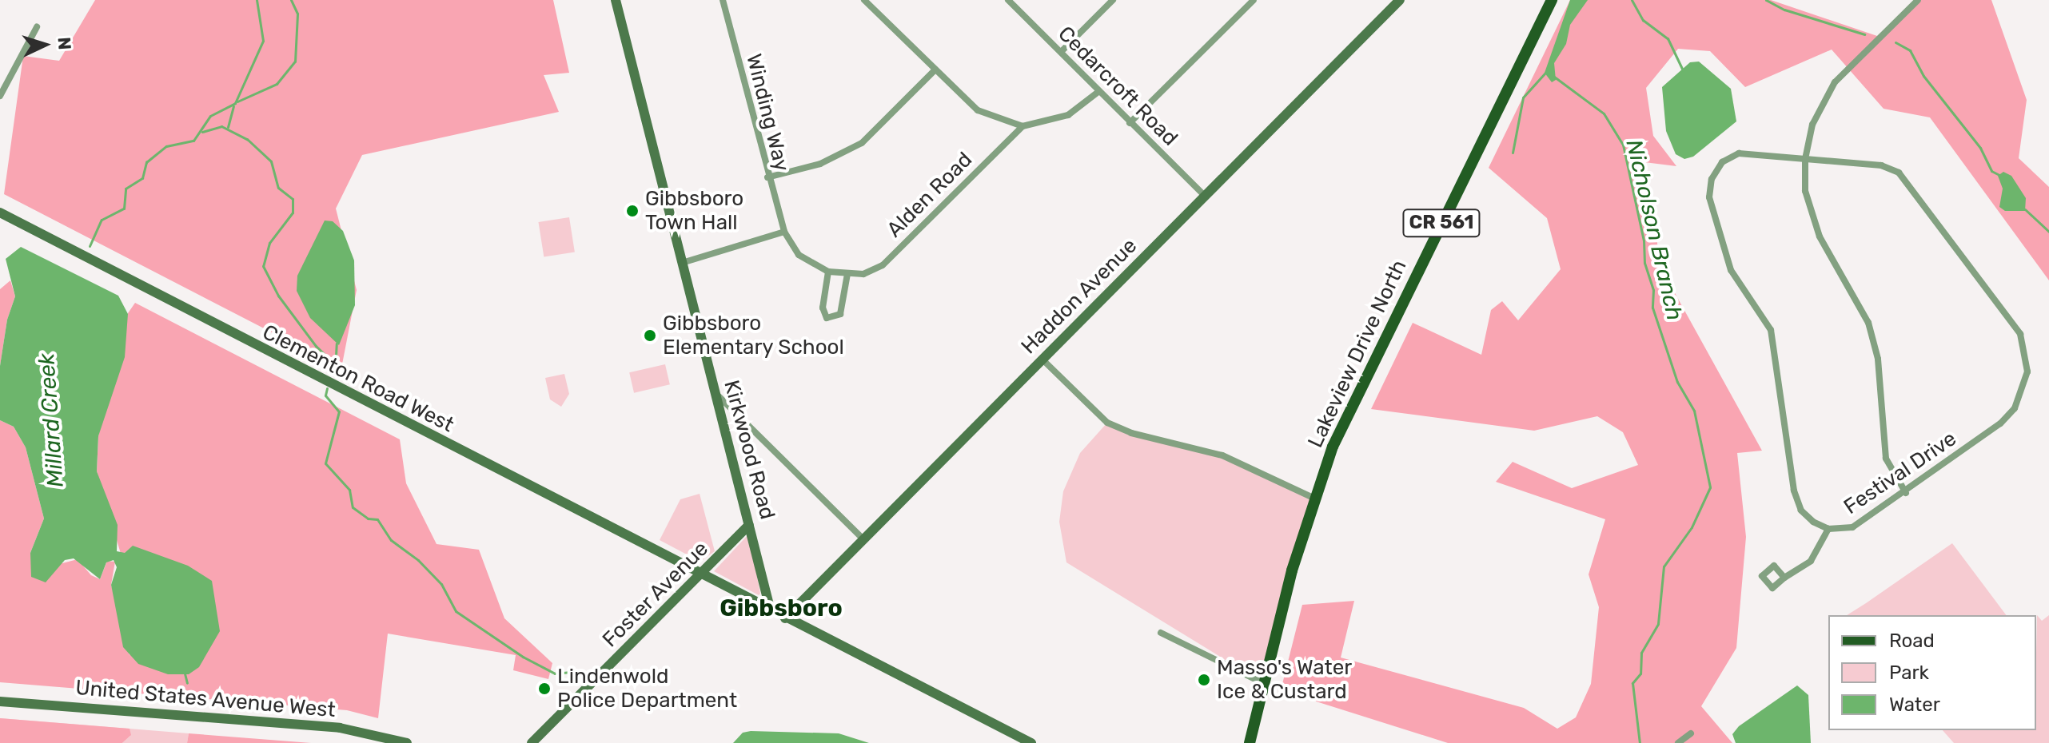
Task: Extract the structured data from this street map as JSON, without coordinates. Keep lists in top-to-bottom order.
{
  "streets": {
    "main road": ["CR 561", "Lakeview Drive North"],
    "street": [
      "Cedarcroft Road",
      "Winding Way",
      "Alden Road",
      "Haddon Avenue",
      "Clementon Road West",
      "Kirkwood Road",
      "Festival Drive",
      "Foster Avenue",
      "United States Avenue West"
    ]
  },
  "crossings": [
    ["Cedarcroft Road", "Haddon Avenue"],
    ["Winding Way", "Alden Road"],
    ["Haddon Avenue", "Clementon Road West"],
    ["Clementon Road West", "Kirkwood Road"],
    ["Clementon Road West", "Foster Avenue"],
    ["Kirkwood Road", "Foster Avenue"]
  ],
  "districts": ["Gibbsboro"],
  "water": ["Nicholson Branch", "Millard Creek"],
  "places": [
    "Gibbsboro Town Hall",
    "Gibbsboro Elementary School",
    "Masso's Water Ice & Custard",
    "Lindenwold Police Department"
  ],
  "legend": ["Road", "Park", "Water"],
  "north": "right"
}
